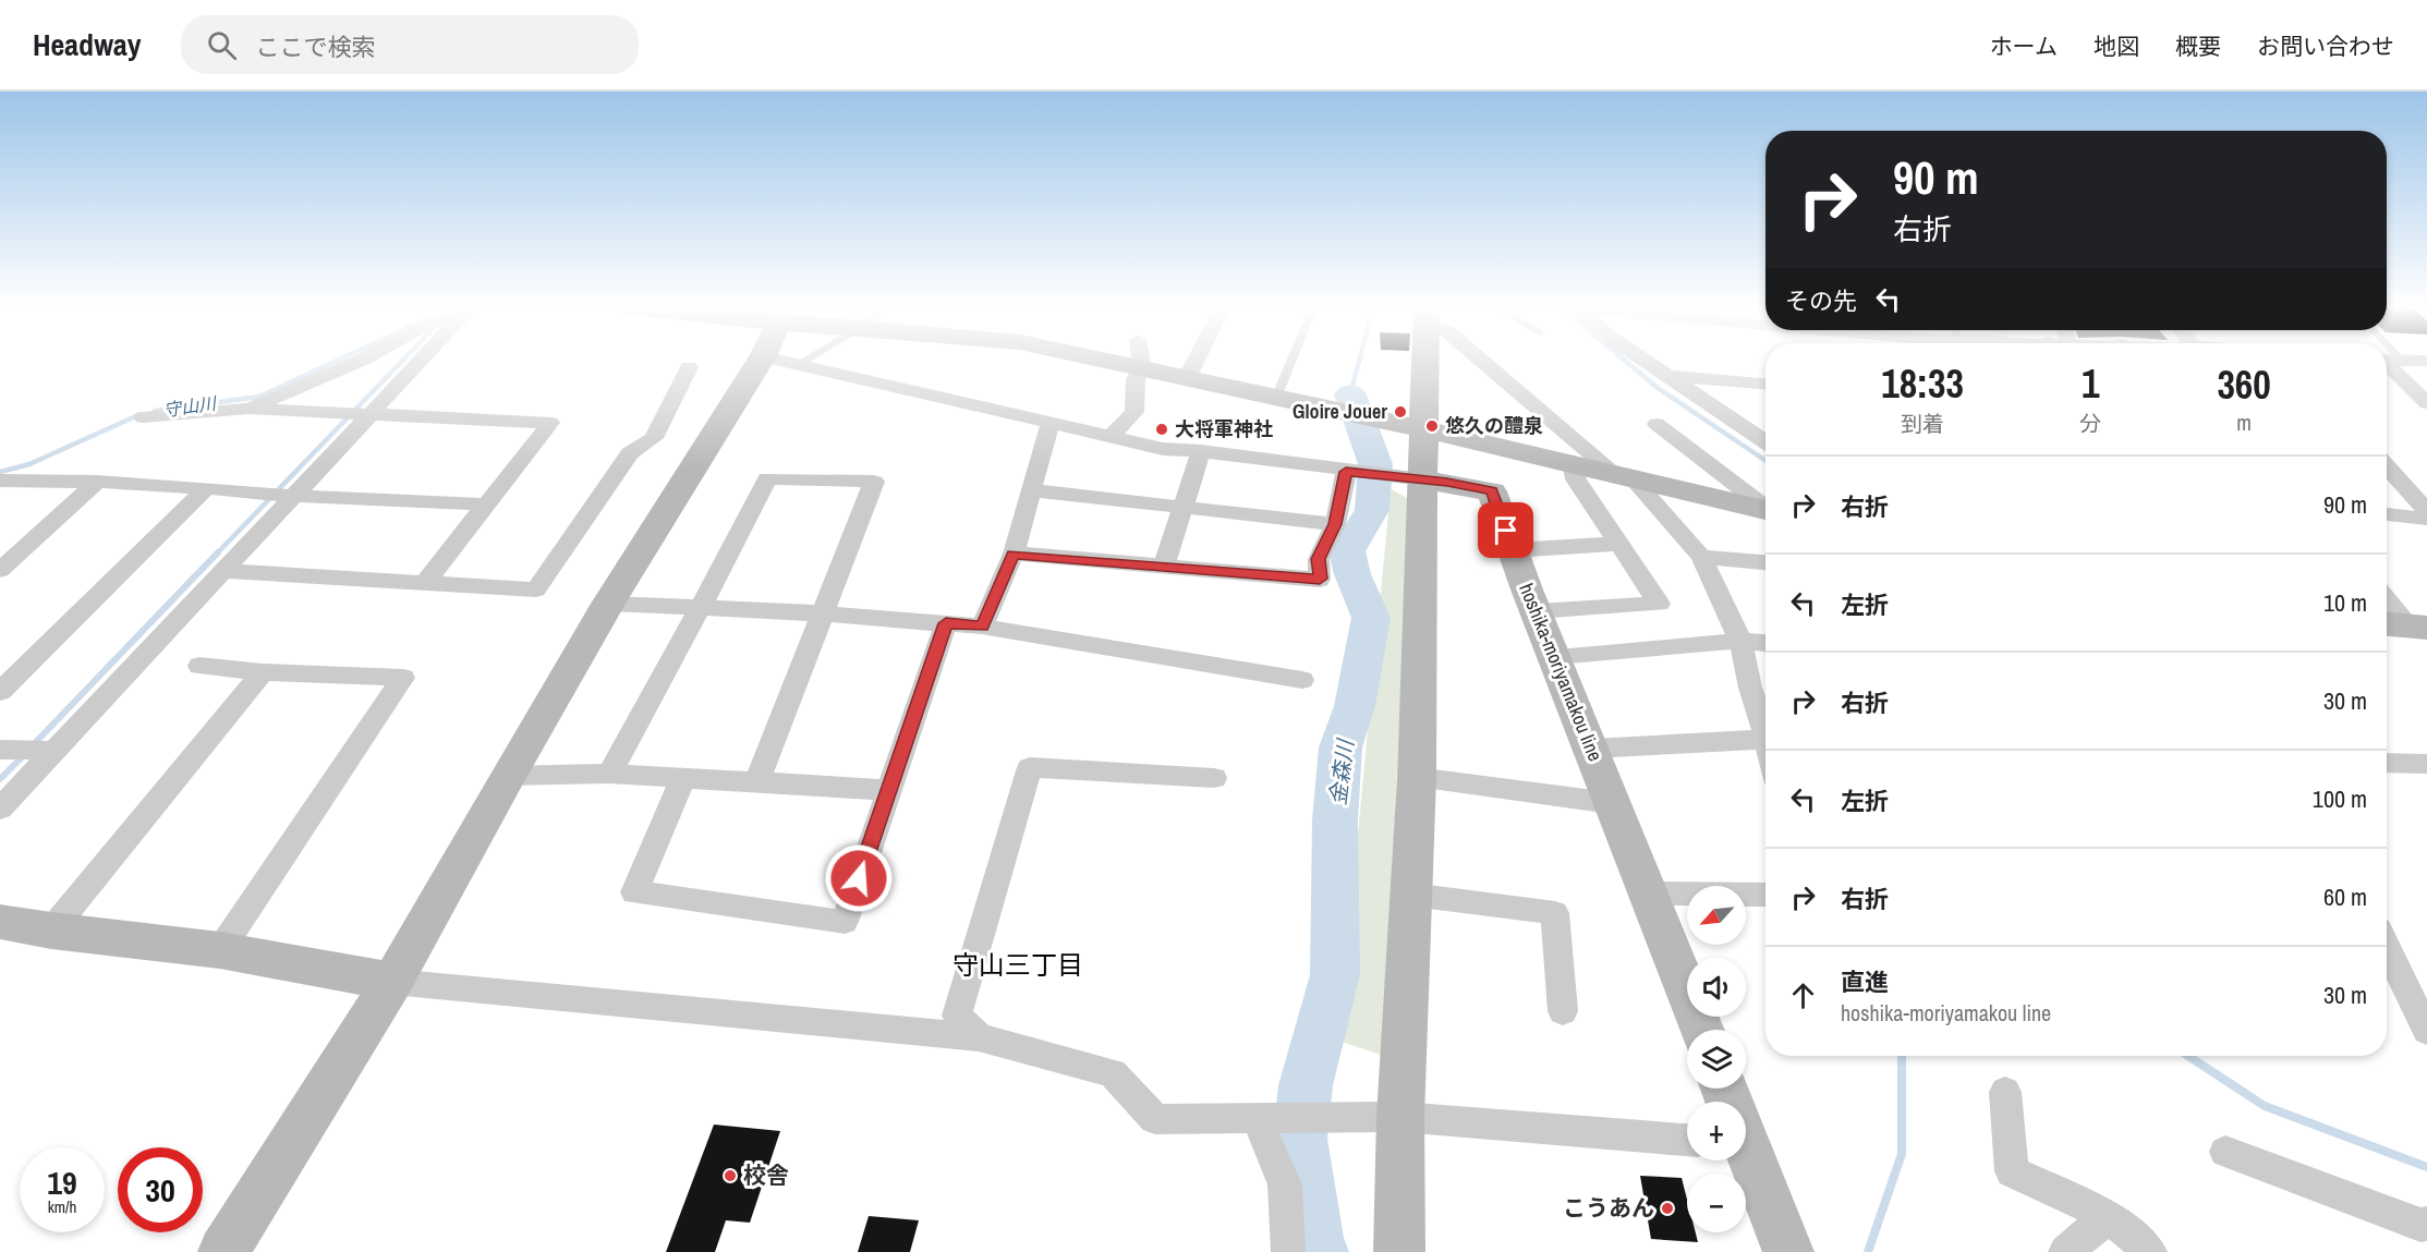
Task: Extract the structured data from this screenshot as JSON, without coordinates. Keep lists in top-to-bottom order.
{
  "streets": {
    "street": ["hoshika-moriyamakou line"]
  },
  "districts": ["守山三丁目"],
  "water": ["守山川", "金森川"],
  "places": [
    "Gloire Jouer",
    "悠久の醴泉",
    "大将軍神社",
    "校舎",
    "こうあん"
  ],
  "north": "bottom left",
  "page": {
    "header": "Headway",
    "search": "ここで検索",
    "nav": [
      "ホーム",
      "地図",
      "概要",
      "お問い合わせ"
    ],
    "turn": ["90 m", "右折"],
    "then": "その先",
    "eta": [
      "18:33",
      "到着",
      "1",
      "分",
      "360",
      "m"
    ],
    "list": [
      {
        "name": "右折",
        "value": "90 m"
      },
      {
        "name": "左折",
        "value": "10 m"
      },
      {
        "name": "右折",
        "value": "30 m"
      },
      {
        "name": "左折",
        "value": "100 m"
      },
      {
        "name": "右折",
        "value": "60 m"
      },
      {
        "name": "直進",
        "note": "hoshika-moriyamakou line",
        "value": "30 m"
      }
    ],
    "map_buttons": ["+", "−"],
    "speed": "19 km/h",
    "limit": "30"
  }
}
